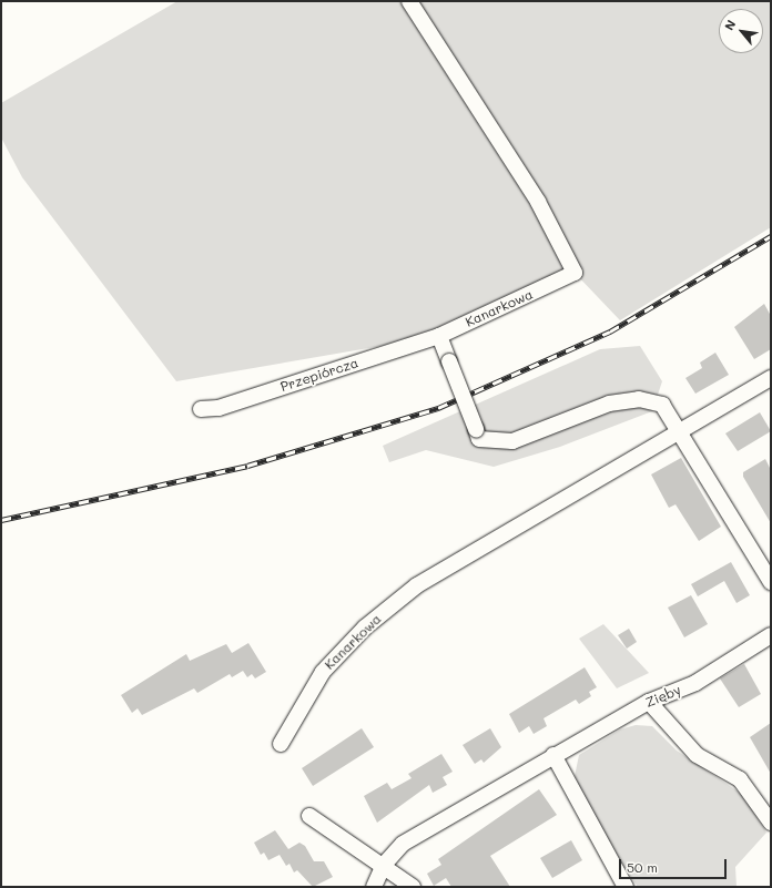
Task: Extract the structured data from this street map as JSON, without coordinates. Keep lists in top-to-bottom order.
{
  "streets": {
    "street": ["Kanarkowa", "Przepiórcza", "Zięby"]
  },
  "crossings": [
    ["Kanarkowa", "Przepiórcza"]
  ],
  "scale_bar": "50 m",
  "north": "top left"
}
